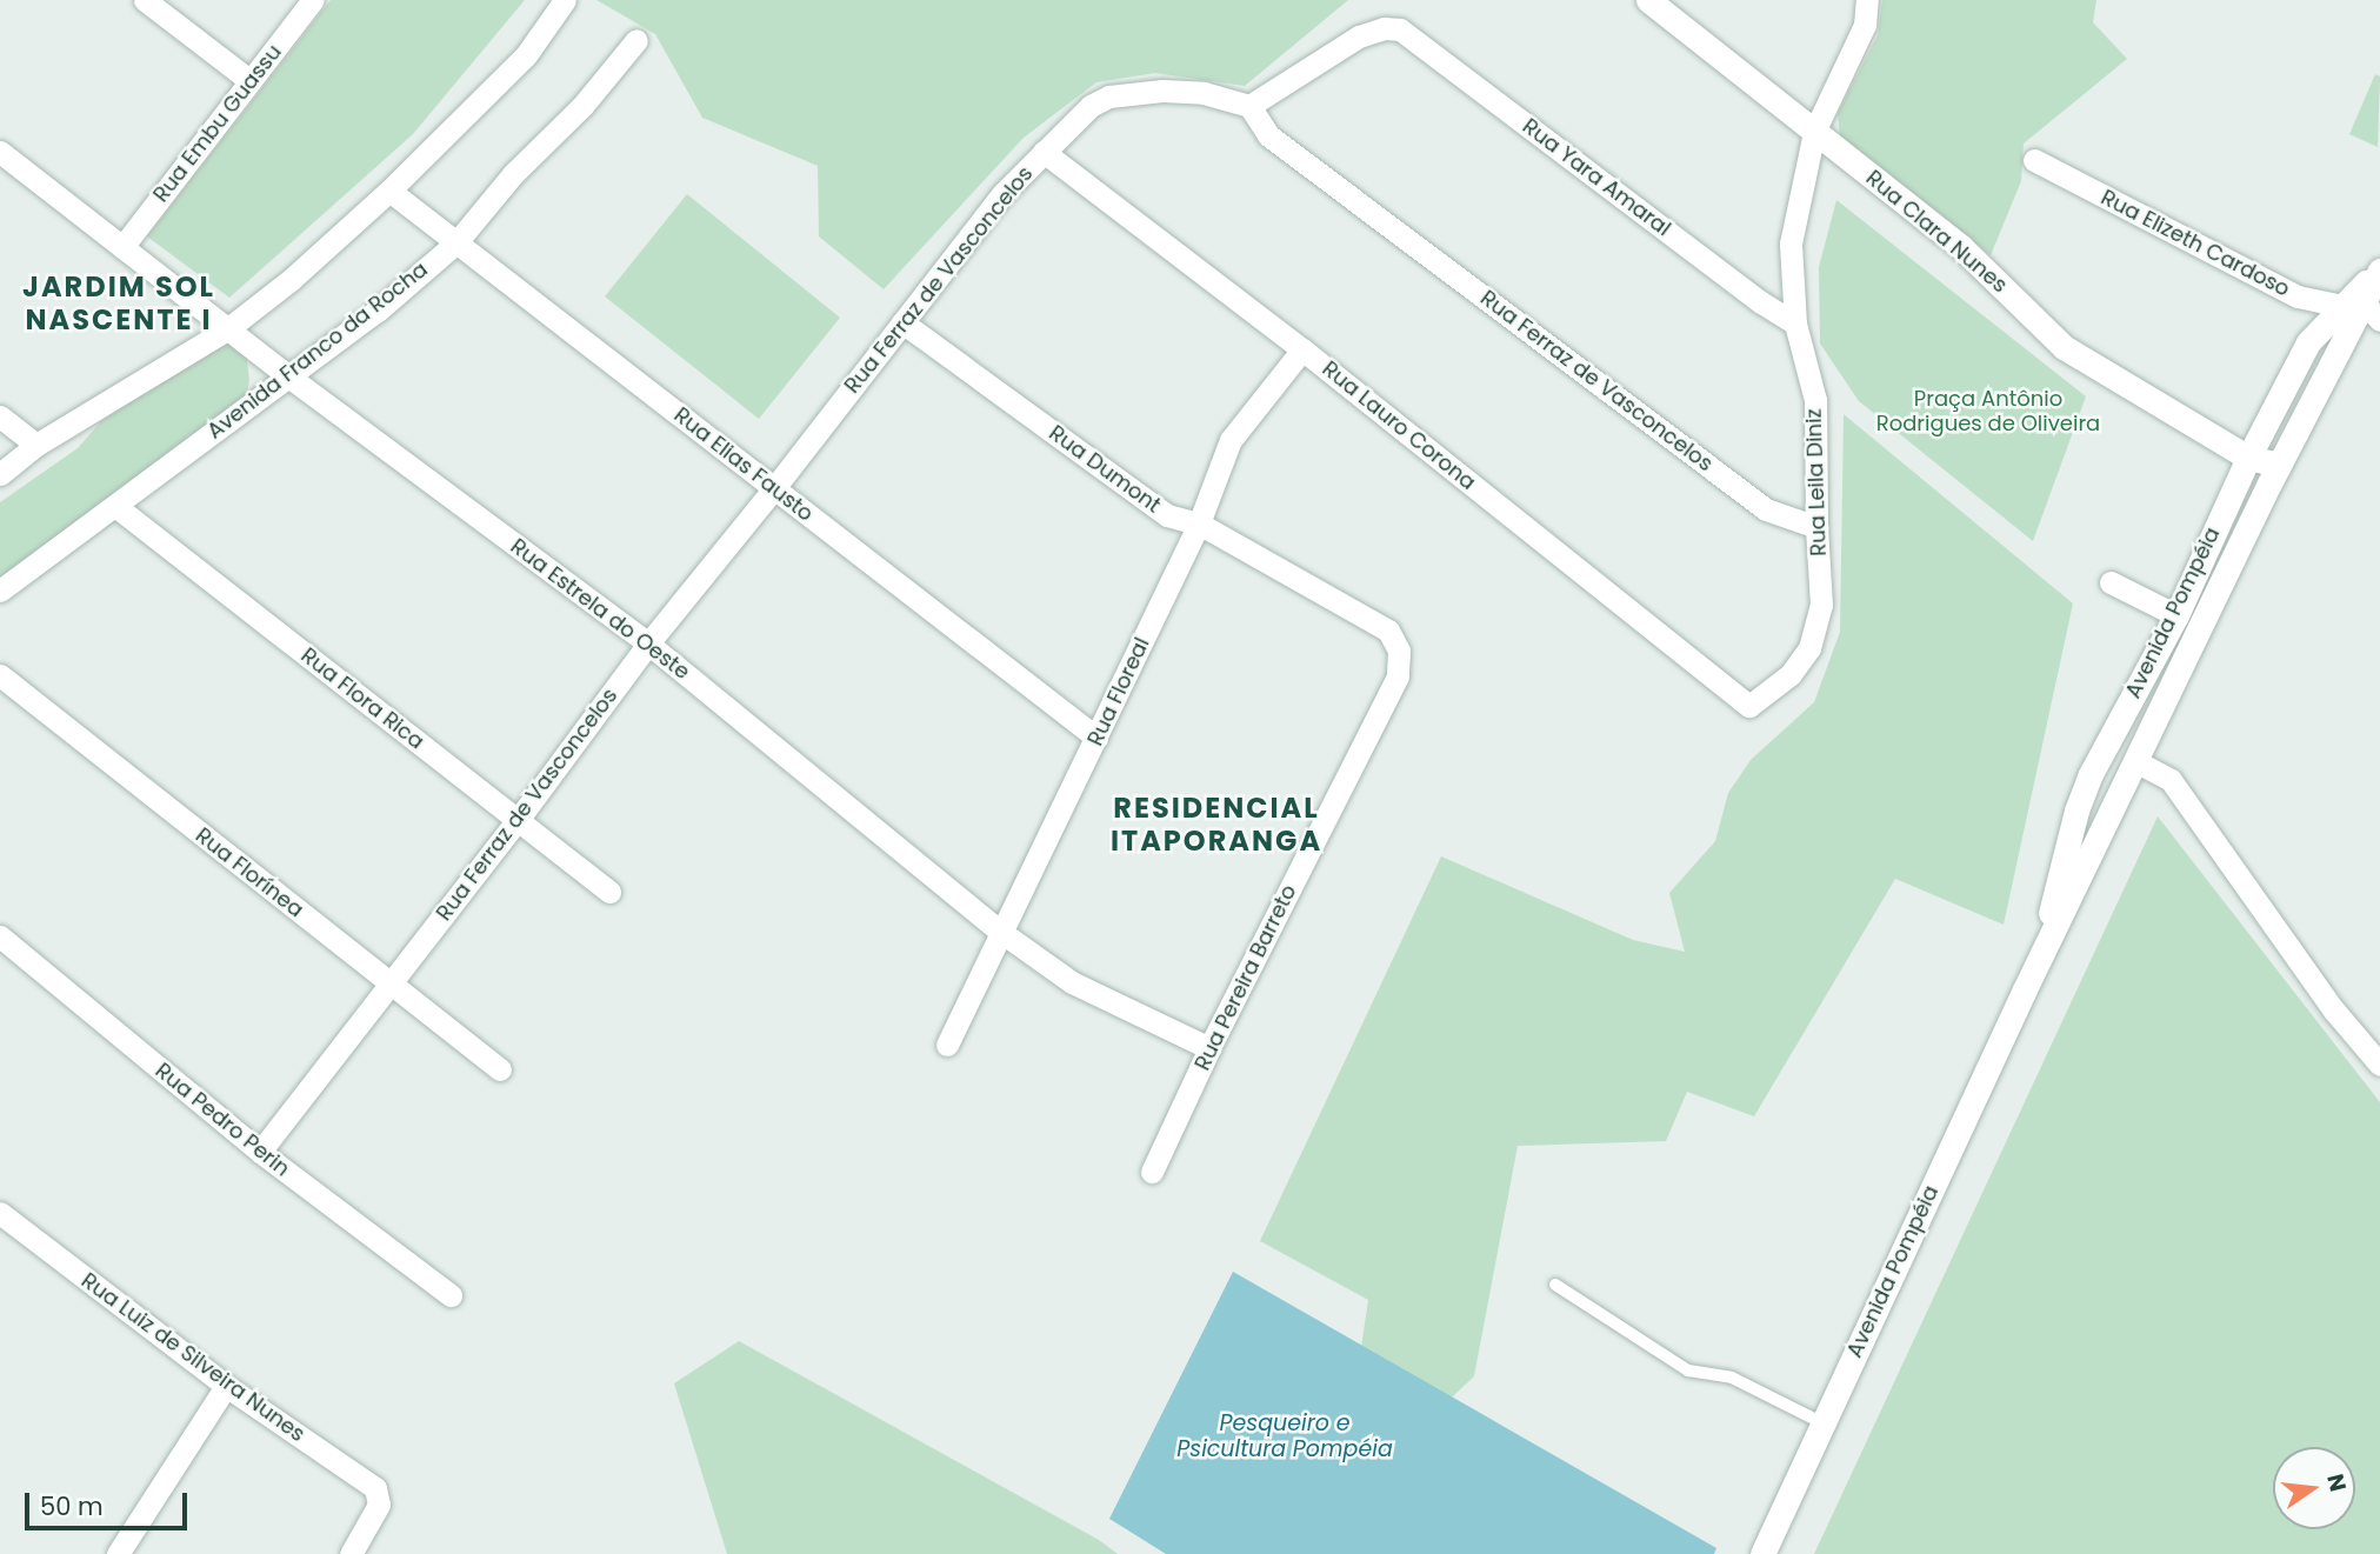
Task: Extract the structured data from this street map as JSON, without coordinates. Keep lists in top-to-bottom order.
{
  "streets": {
    "main road": ["Rua Clara Nunes", "Avenida Pompéia"],
    "street": [
      "Rua Embu Guassu",
      "Rua Yara Amaral",
      "Rua Elizeth Cardoso",
      "Rua Ferraz de Vasconcelos",
      "Avenida Franco da Rocha",
      "Rua Lauro Corona",
      "Rua Elias Fausto",
      "Rua Dumont",
      "Rua Leila Diniz",
      "Rua Estrela do Oeste",
      "Rua Floreal",
      "Rua Flora Rica",
      "Rua Florínea",
      "Rua Pereira Barreto",
      "Rua Pedro Perin",
      "Rua Luiz de Silveira Nunes"
    ]
  },
  "crossings": [
    ["Rua Embu Guassu", "Rua Estrela do Oeste"],
    ["Rua Yara Amaral", "Rua Ferraz de Vasconcelos"],
    ["Rua Yara Amaral", "Rua Leila Diniz"],
    ["Rua Clara Nunes", "Rua Leila Diniz"],
    ["Rua Clara Nunes", "Avenida Pompéia"],
    ["Rua Elizeth Cardoso", "Avenida Pompéia"],
    ["Rua Ferraz de Vasconcelos", "Rua Lauro Corona"],
    ["Rua Ferraz de Vasconcelos", "Rua Elias Fausto"],
    ["Rua Ferraz de Vasconcelos", "Rua Dumont"],
    ["Rua Ferraz de Vasconcelos", "Rua Leila Diniz"],
    ["Rua Ferraz de Vasconcelos", "Rua Estrela do Oeste"],
    ["Rua Ferraz de Vasconcelos", "Rua Flora Rica"],
    ["Rua Ferraz de Vasconcelos", "Rua Florínea"],
    ["Rua Ferraz de Vasconcelos", "Rua Pedro Perin"],
    ["Avenida Franco da Rocha", "Rua Elias Fausto"],
    ["Avenida Franco da Rocha", "Rua Estrela do Oeste"],
    ["Avenida Franco da Rocha", "Rua Flora Rica"],
    ["Rua Lauro Corona", "Rua Leila Diniz"],
    ["Rua Lauro Corona", "Rua Floreal"],
    ["Rua Elias Fausto", "Rua Floreal"],
    ["Rua Dumont", "Rua Floreal"],
    ["Rua Dumont", "Rua Pereira Barreto"],
    ["Rua Estrela do Oeste", "Rua Floreal"],
    ["Rua Estrela do Oeste", "Rua Pereira Barreto"]
  ],
  "districts": ["JARDIM SOL NASCENTE I", "RESIDENCIAL ITAPORANGA"],
  "water": ["Pesqueiro e Psicultura Pompéia"],
  "parks": ["Praça Antônio Rodrigues de Oliveira"],
  "scale_bar": "50 m",
  "north": "right"
}
